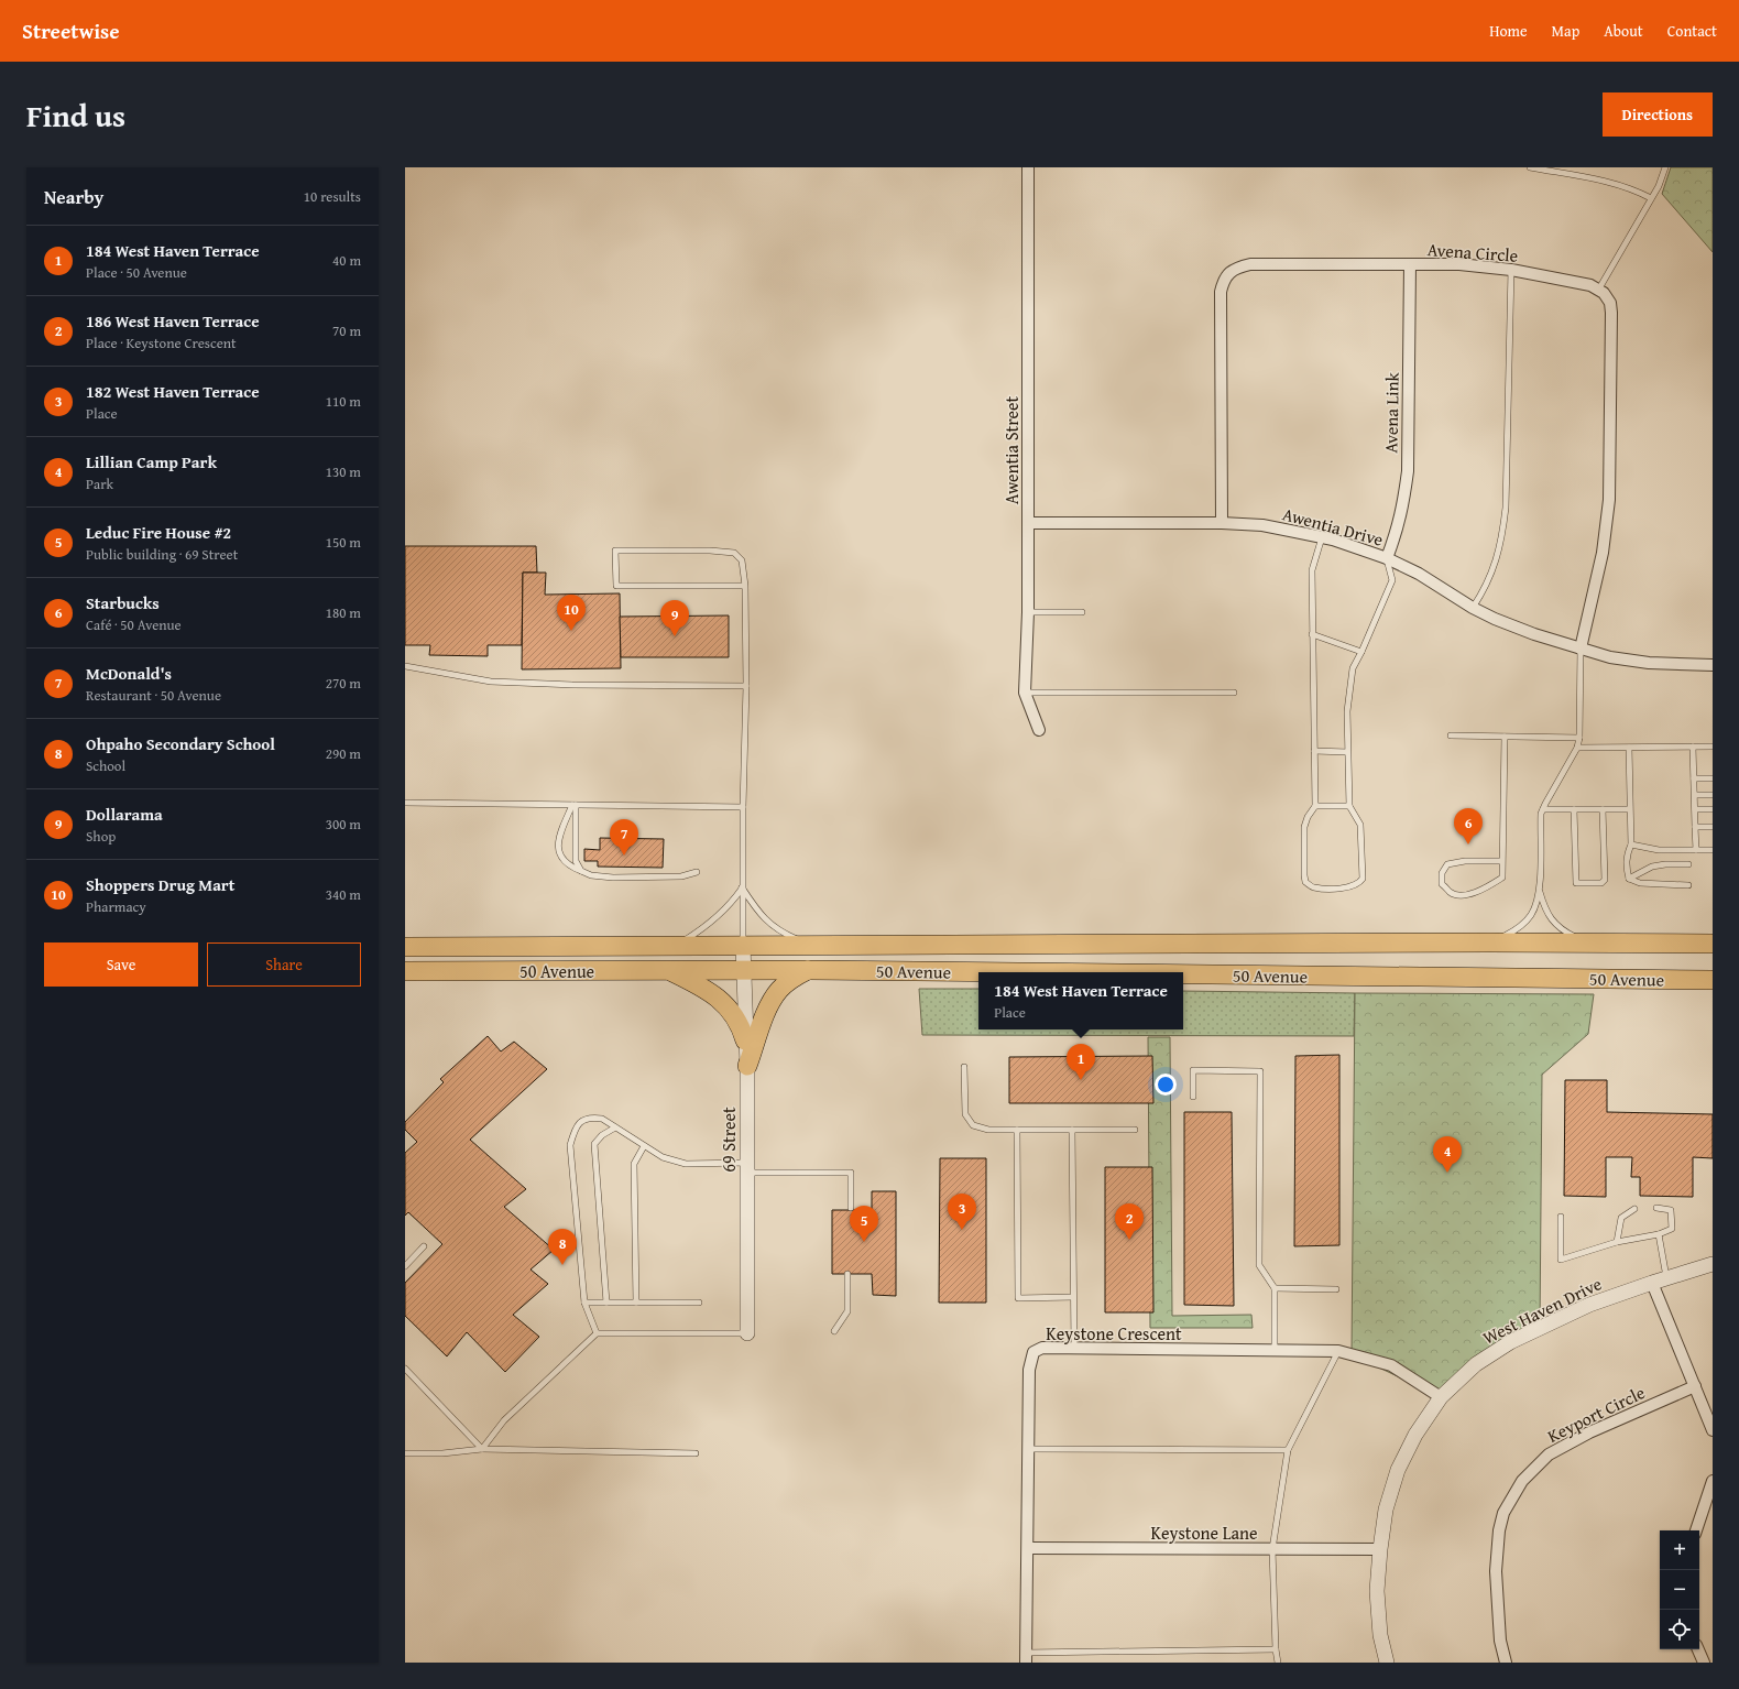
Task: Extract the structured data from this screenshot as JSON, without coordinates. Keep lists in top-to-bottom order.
{
  "streets": {
    "main road": ["50 Avenue"],
    "street": [
      "Avena Circle",
      "Avena Link",
      "Awentia Street",
      "Awentia Drive",
      "69 Street",
      "West Haven Drive",
      "Keystone Crescent",
      "Keyport Circle",
      "Keystone Lane"
    ]
  },
  "crossings": [
    ["Avena Circle", "Avena Link"],
    ["Avena Circle", "Awentia Drive"],
    ["Avena Link", "Awentia Drive"],
    ["Awentia Street", "Awentia Drive"],
    ["50 Avenue", "69 Street"],
    ["West Haven Drive", "Keystone Crescent"],
    ["West Haven Drive", "Keystone Lane"],
    ["Keystone Crescent", "Keystone Lane"]
  ],
  "page": {
    "header": "Streetwise",
    "nav": [
      "Home",
      "Map",
      "About",
      "Contact"
    ],
    "title": "Find us",
    "buttons": [
      "Directions",
      ["Save", "Share"]
    ],
    "heading": ["Nearby", "10 results"],
    "list": [
      {
        "mark": "1",
        "name": "184 West Haven Terrace",
        "note": "Place · 50 Avenue",
        "value": "40 m"
      },
      {
        "mark": "2",
        "name": "186 West Haven Terrace",
        "note": "Place · Keystone Crescent",
        "value": "70 m"
      },
      {
        "mark": "3",
        "name": "182 West Haven Terrace",
        "note": "Place",
        "value": "110 m"
      },
      {
        "mark": "4",
        "name": "Lillian Camp Park",
        "note": "Park",
        "value": "130 m"
      },
      {
        "mark": "5",
        "name": "Leduc Fire House #2",
        "note": "Public building · 69 Street",
        "value": "150 m"
      },
      {
        "mark": "6",
        "name": "Starbucks",
        "note": "Café · 50 Avenue",
        "value": "180 m"
      },
      {
        "mark": "7",
        "name": "McDonald's",
        "note": "Restaurant · 50 Avenue",
        "value": "270 m"
      },
      {
        "mark": "8",
        "name": "Ohpaho Secondary School",
        "note": "School",
        "value": "290 m"
      },
      {
        "mark": "9",
        "name": "Dollarama",
        "note": "Shop",
        "value": "300 m"
      },
      {
        "mark": "10",
        "name": "Shoppers Drug Mart",
        "note": "Pharmacy",
        "value": "340 m"
      }
    ],
    "pins": [
      "10",
      "9",
      "6",
      "7",
      "1",
      "4",
      "3",
      "2",
      "5",
      "8"
    ],
    "popup": ["184 West Haven Terrace", "Place"],
    "map_buttons": ["+", "−"]
  }
}
